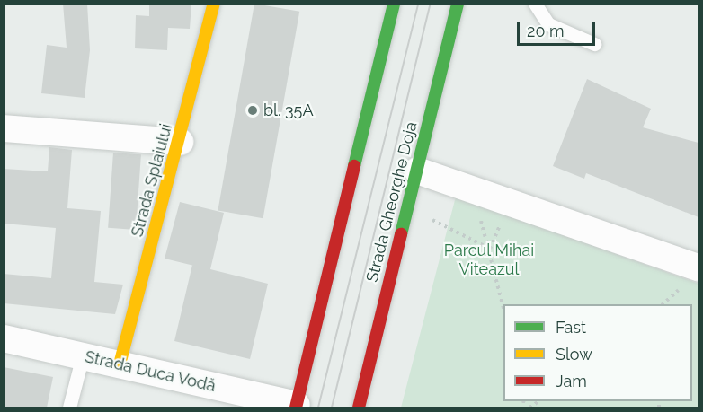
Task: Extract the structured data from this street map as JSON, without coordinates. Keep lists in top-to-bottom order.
{
  "streets": {
    "main road": ["Strada Splaiului", "Strada Gheorghe Doja"],
    "street": ["Strada Duca Vodă"]
  },
  "crossings": [
    ["Strada Splaiului", "Strada Duca Vodă"]
  ],
  "parks": ["Parcul Mihai Viteazul"],
  "places": ["bl. 35A"],
  "legend": ["Fast", "Slow", "Jam"],
  "scale_bar": "20 m"
}
